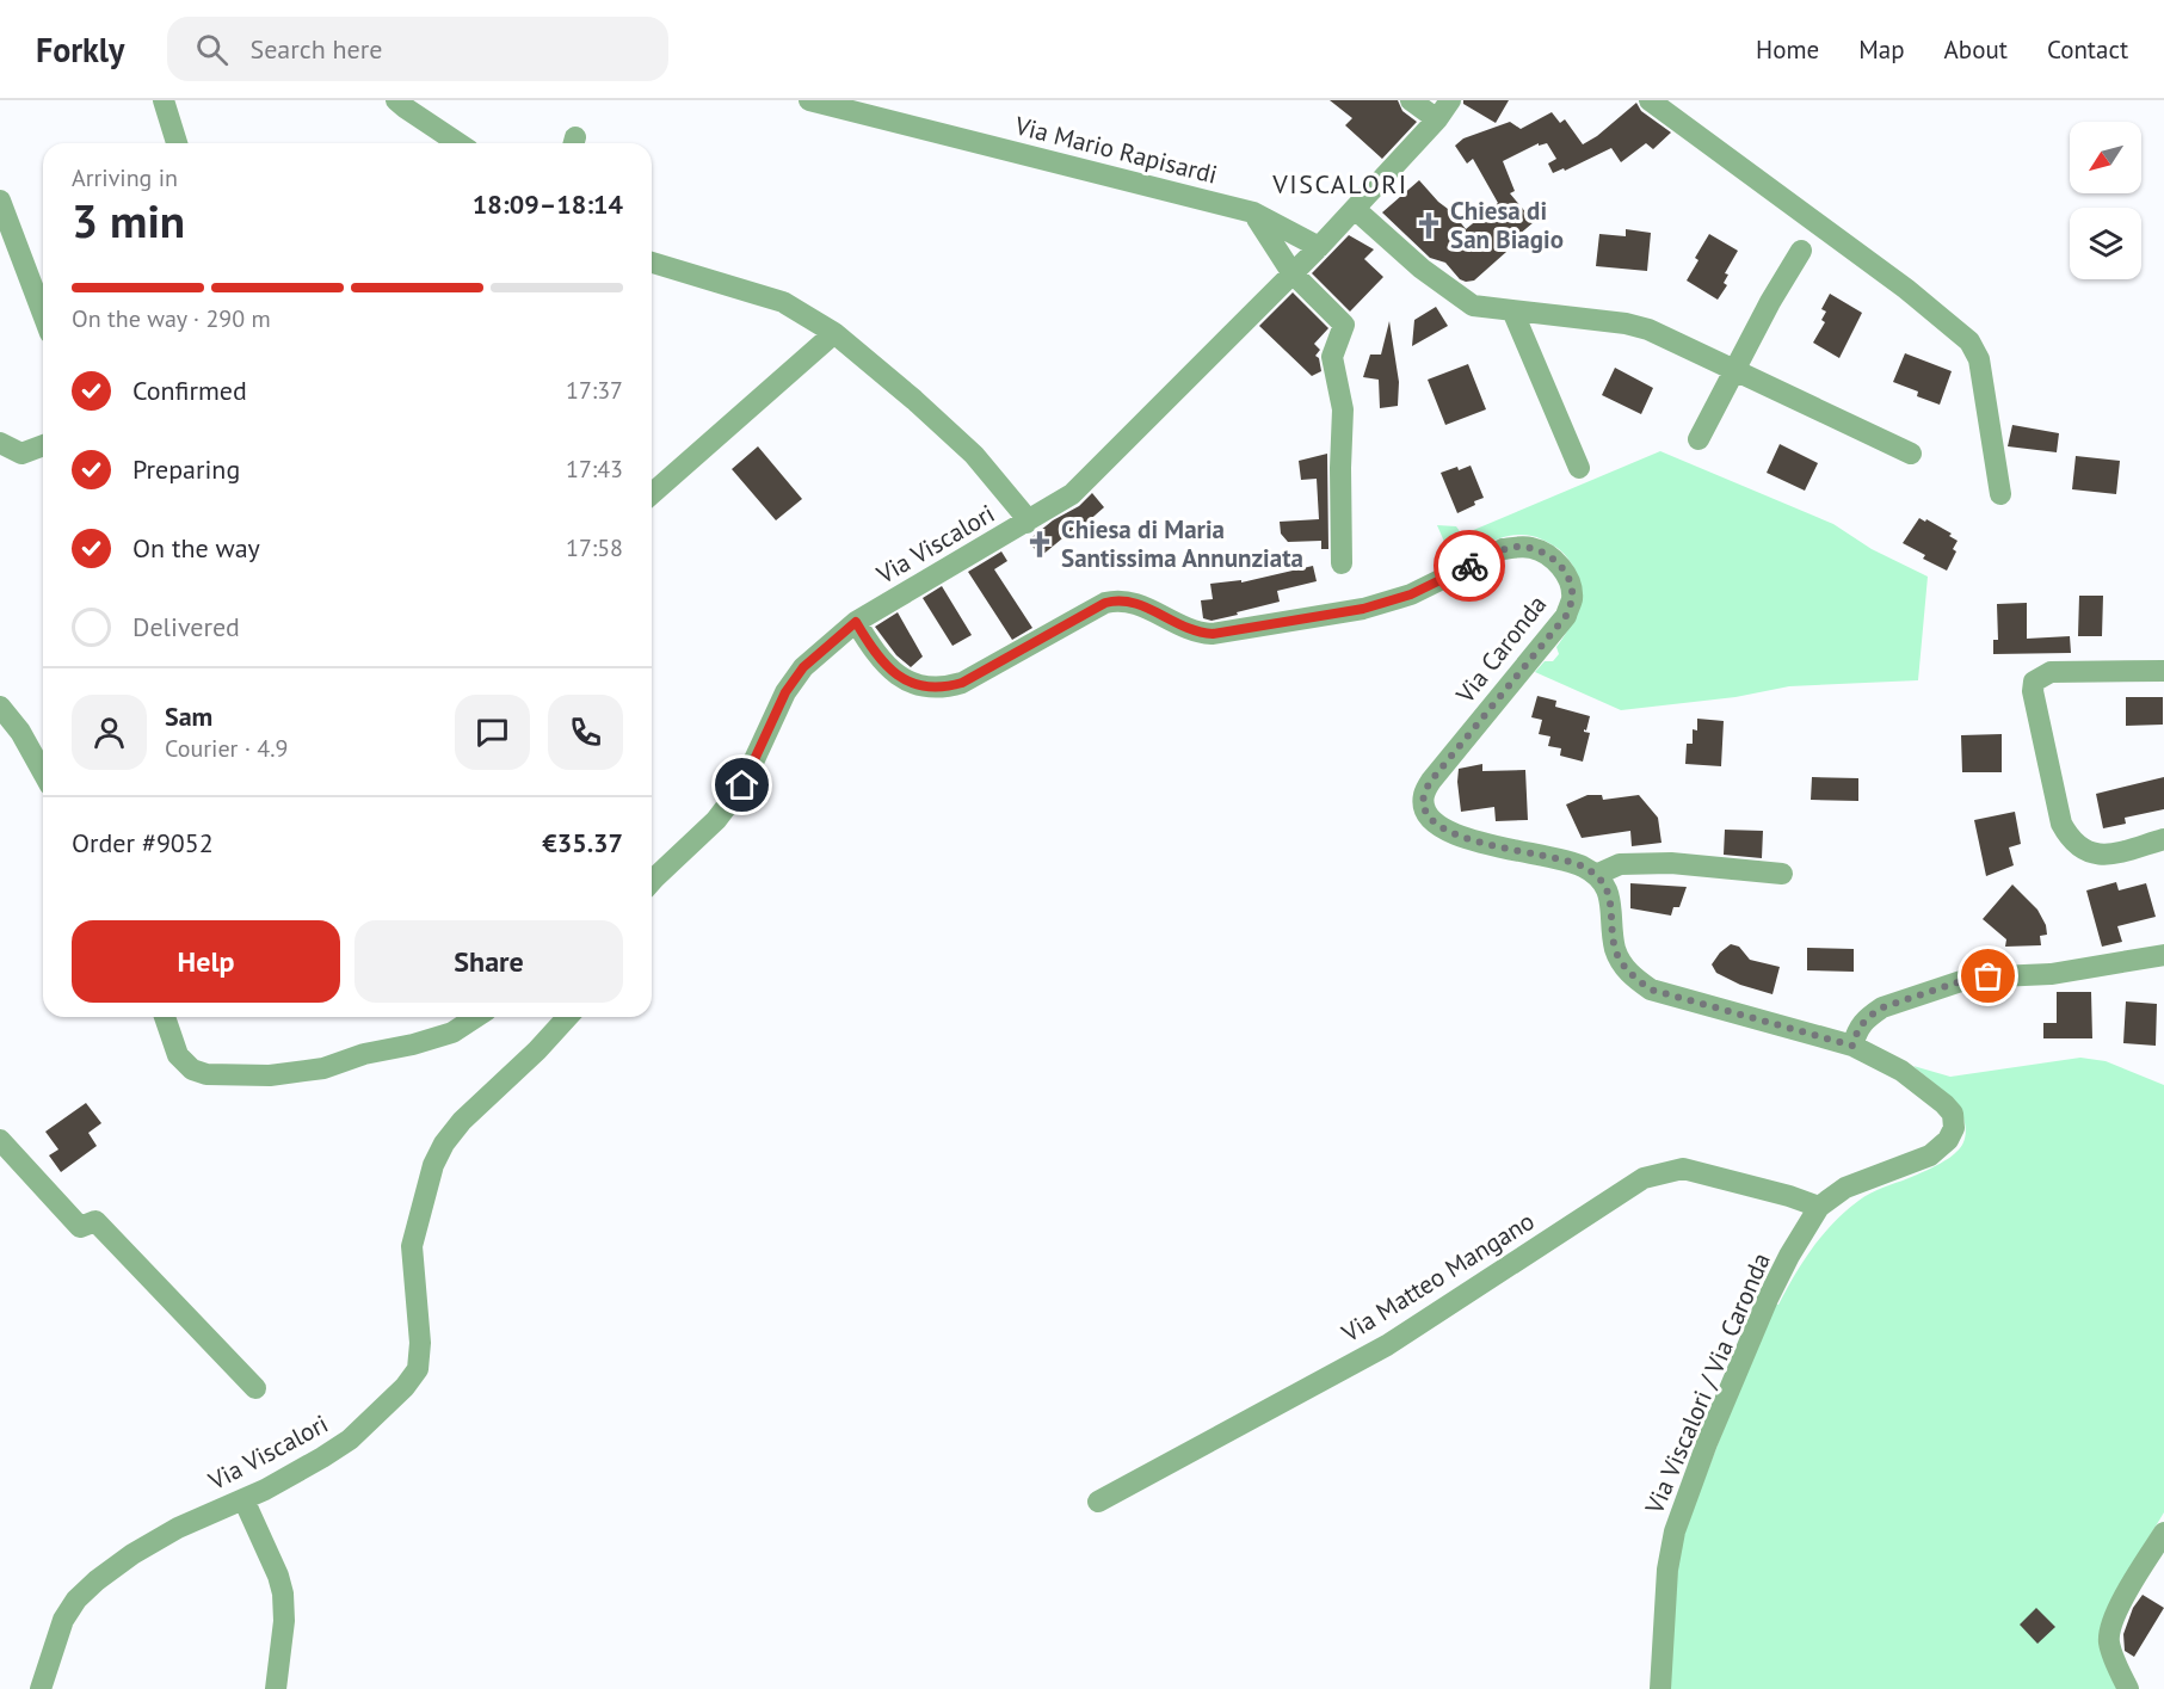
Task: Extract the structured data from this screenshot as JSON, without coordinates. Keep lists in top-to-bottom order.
{
  "streets": {
    "street": [
      "Via Mario Rapisardi",
      "Via Viscalori",
      "Via Caronda",
      "Via Matteo Mangano",
      "Via Viscalori / Via Caronda"
    ]
  },
  "crossings": [
    ["Via Mario Rapisardi", "Via Viscalori"],
    ["Via Viscalori", "Via Caronda"],
    ["Via Matteo Mangano", "Via Viscalori / Via Caronda"]
  ],
  "districts": ["VISCALORI"],
  "places": {
    "church": ["Chiesa di San Biagio", "Chiesa di Maria Santissima Annunziata"]
  },
  "north": "bottom left",
  "page": {
    "header": "Forkly",
    "search": "Search here",
    "nav": [
      "Home",
      "Map",
      "About",
      "Contact"
    ],
    "heading": ["3 min", "Arriving in", "18:09–18:14"],
    "panel": [
      "Sam",
      "Courier · 4.9",
      "Order #9052",
      "€35.37"
    ],
    "bar": "On the way · 290 m",
    "list": [
      ["Confirmed", "17:37"],
      ["Preparing", "17:43"],
      ["On the way", "17:58"],
      "Delivered"
    ],
    "buttons": ["Help", "Share"]
  }
}
